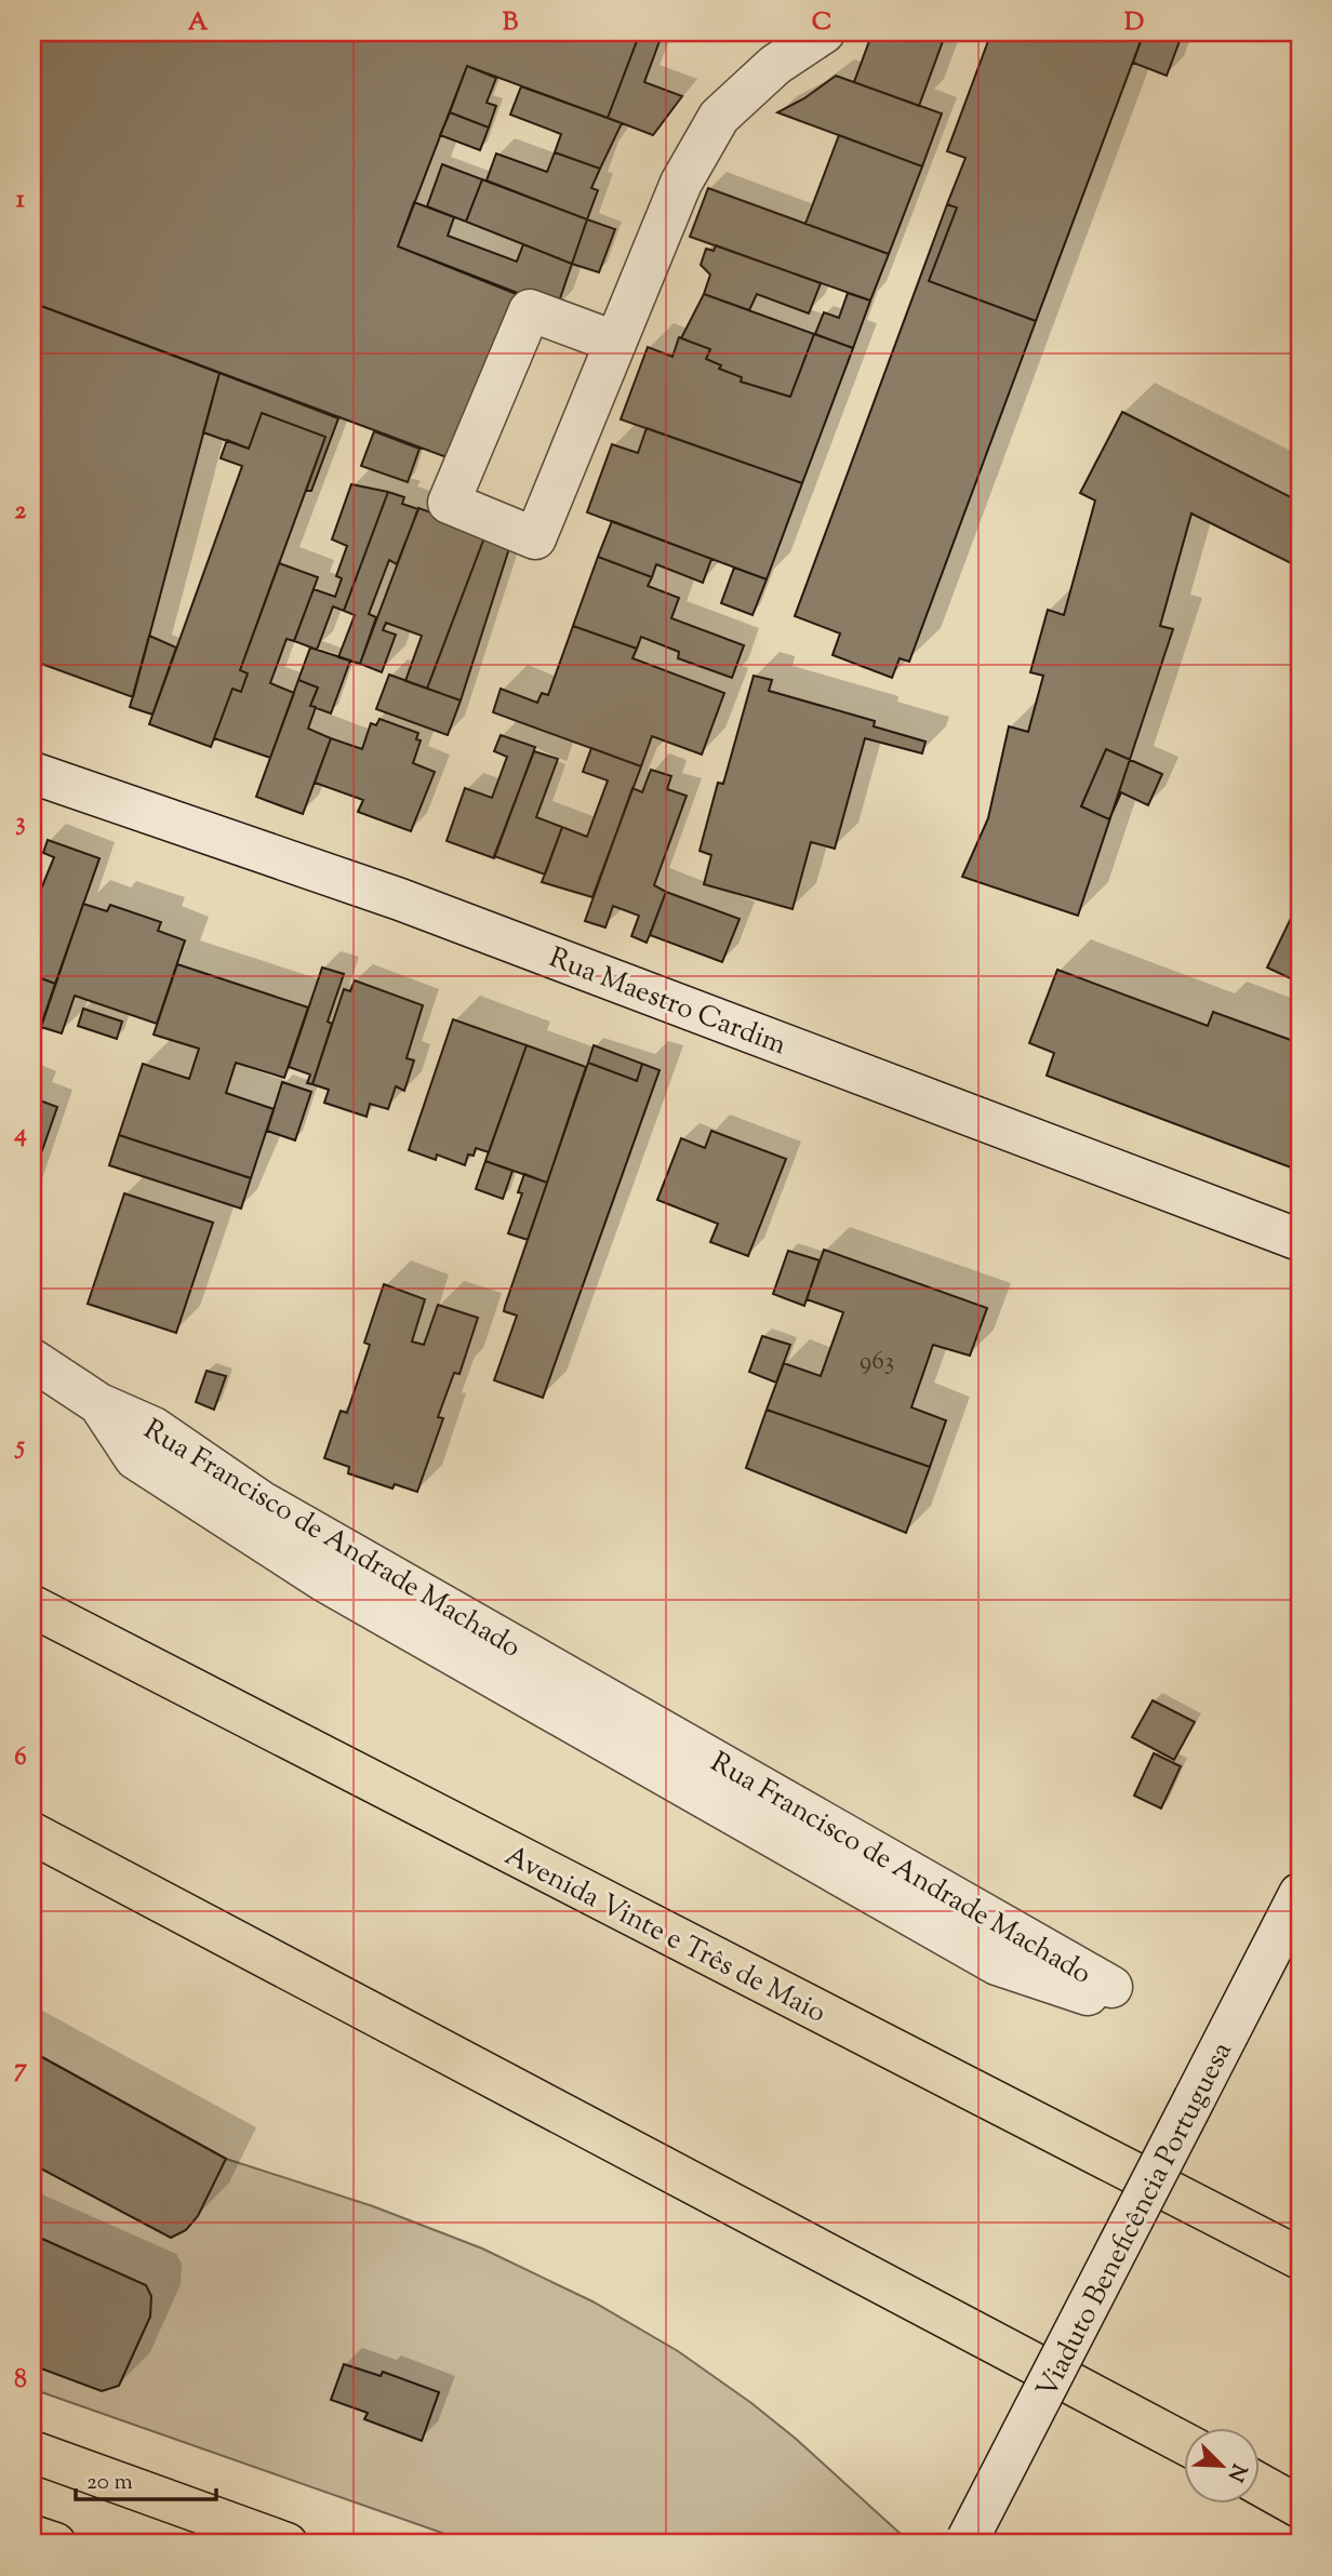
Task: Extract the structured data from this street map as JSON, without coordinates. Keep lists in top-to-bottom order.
{
  "streets": {
    "main road": ["Avenida Vinte e Três de Maio"],
    "street": ["Rua Maestro Cardim", "Rua Francisco de Andrade Machado", "Viaduto Beneficência Portuguesa"]
  },
  "house_numbers": ["963"],
  "scale_bar": "20 m",
  "north": "bottom right",
  "grid": {
    "columns": [
      "A",
      "B",
      "C",
      "D"
    ],
    "rows": [
      "1",
      "2",
      "3",
      "4",
      "5",
      "6",
      "7",
      "8"
    ]
  }
}
